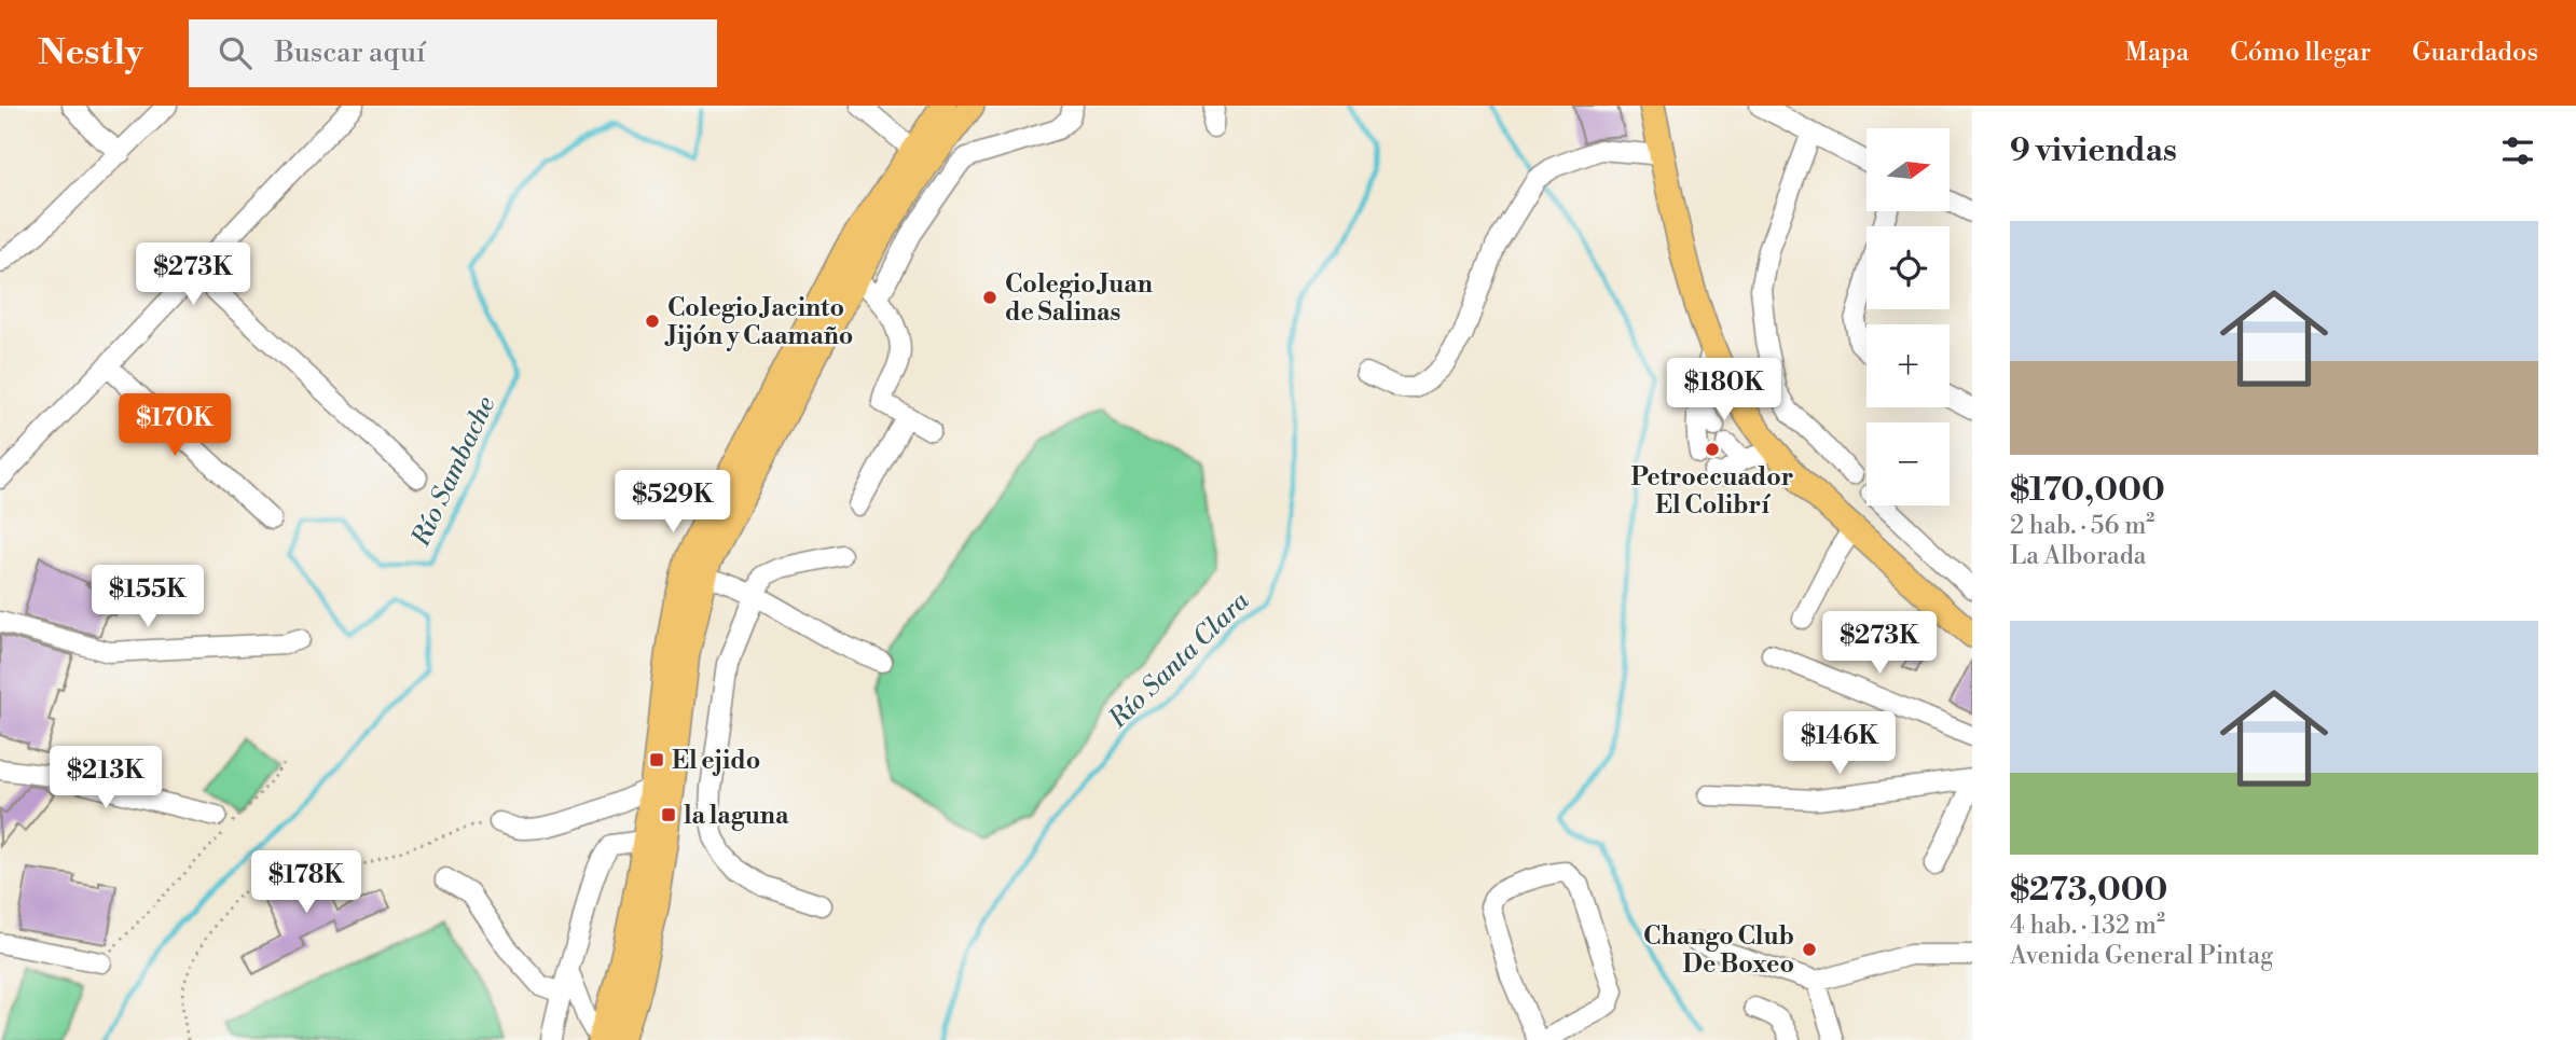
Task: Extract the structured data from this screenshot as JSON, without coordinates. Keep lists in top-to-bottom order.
{
  "water": ["Río Sambache", "Río Santa Clara"],
  "places": {
    "other": [
      "Colegio Juan de Salinas",
      "Colegio Jacinto Jijón y Caamaño",
      "Petroecuador El Colibrí",
      "Chango Club De Boxeo"
    ],
    "transit": ["El ejido", "la laguna"]
  },
  "north": "right",
  "page": {
    "header": "Nestly",
    "search": "Buscar aquí",
    "nav": ["Mapa", "Cómo llegar", "Guardados"],
    "heading": "9 viviendas",
    "map_buttons": ["+", "−"],
    "list": [
      {
        "name": "$170,000",
        "note": "2 hab. · 56 m² · La Alborada"
      },
      {
        "name": "$273,000",
        "note": "4 hab. · 132 m² · Avenida General Pintag"
      }
    ],
    "price": [
      "$273K",
      "$180K",
      "$170K",
      "$529K",
      "$155K",
      "$273K",
      "$146K",
      "$213K",
      "$178K"
    ]
  }
}
